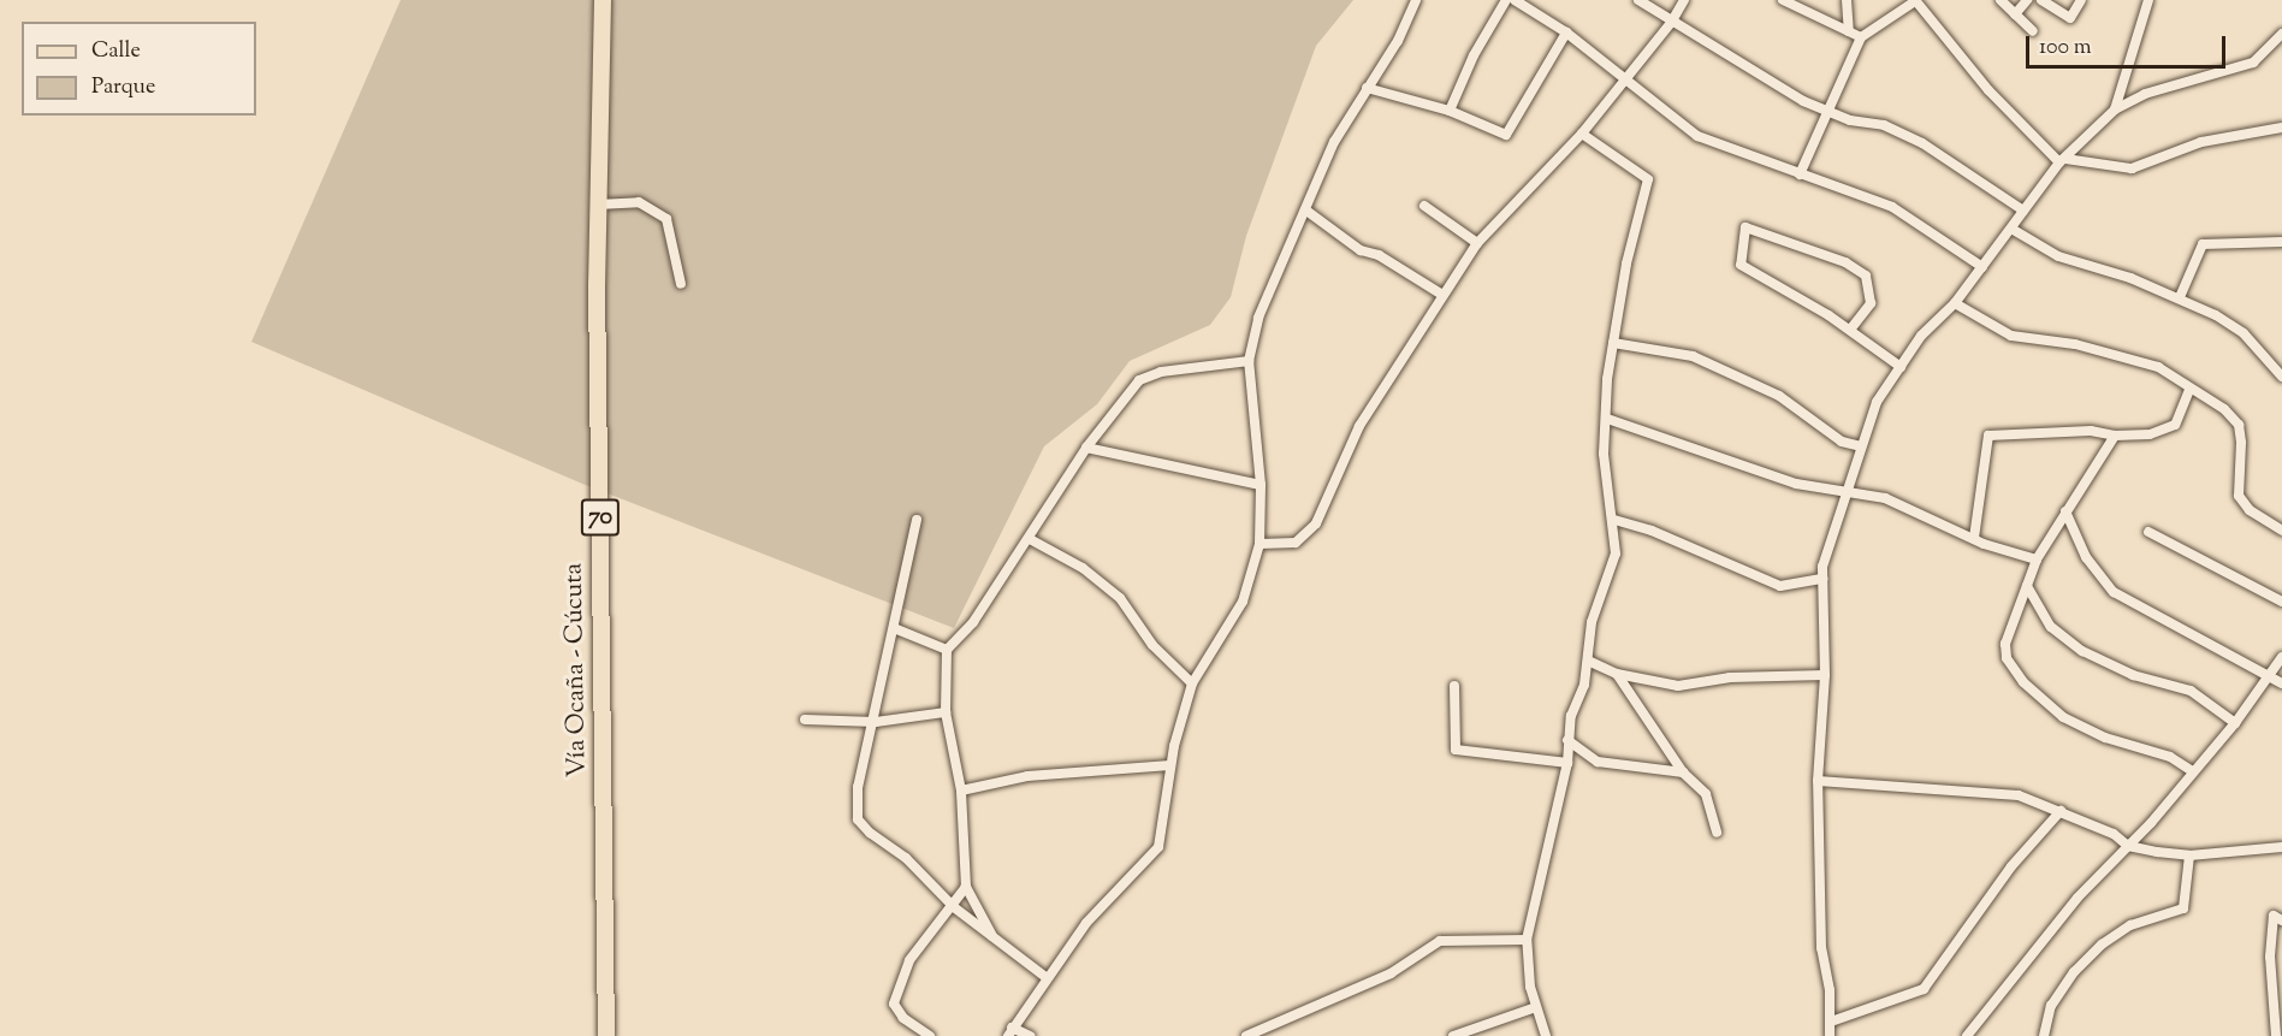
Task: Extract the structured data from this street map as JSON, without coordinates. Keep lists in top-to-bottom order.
{
  "streets": {
    "main road": ["70", "Vía Ocaña - Cúcuta"]
  },
  "legend": ["Calle", "Parque"],
  "scale_bar": "100 m"
}
